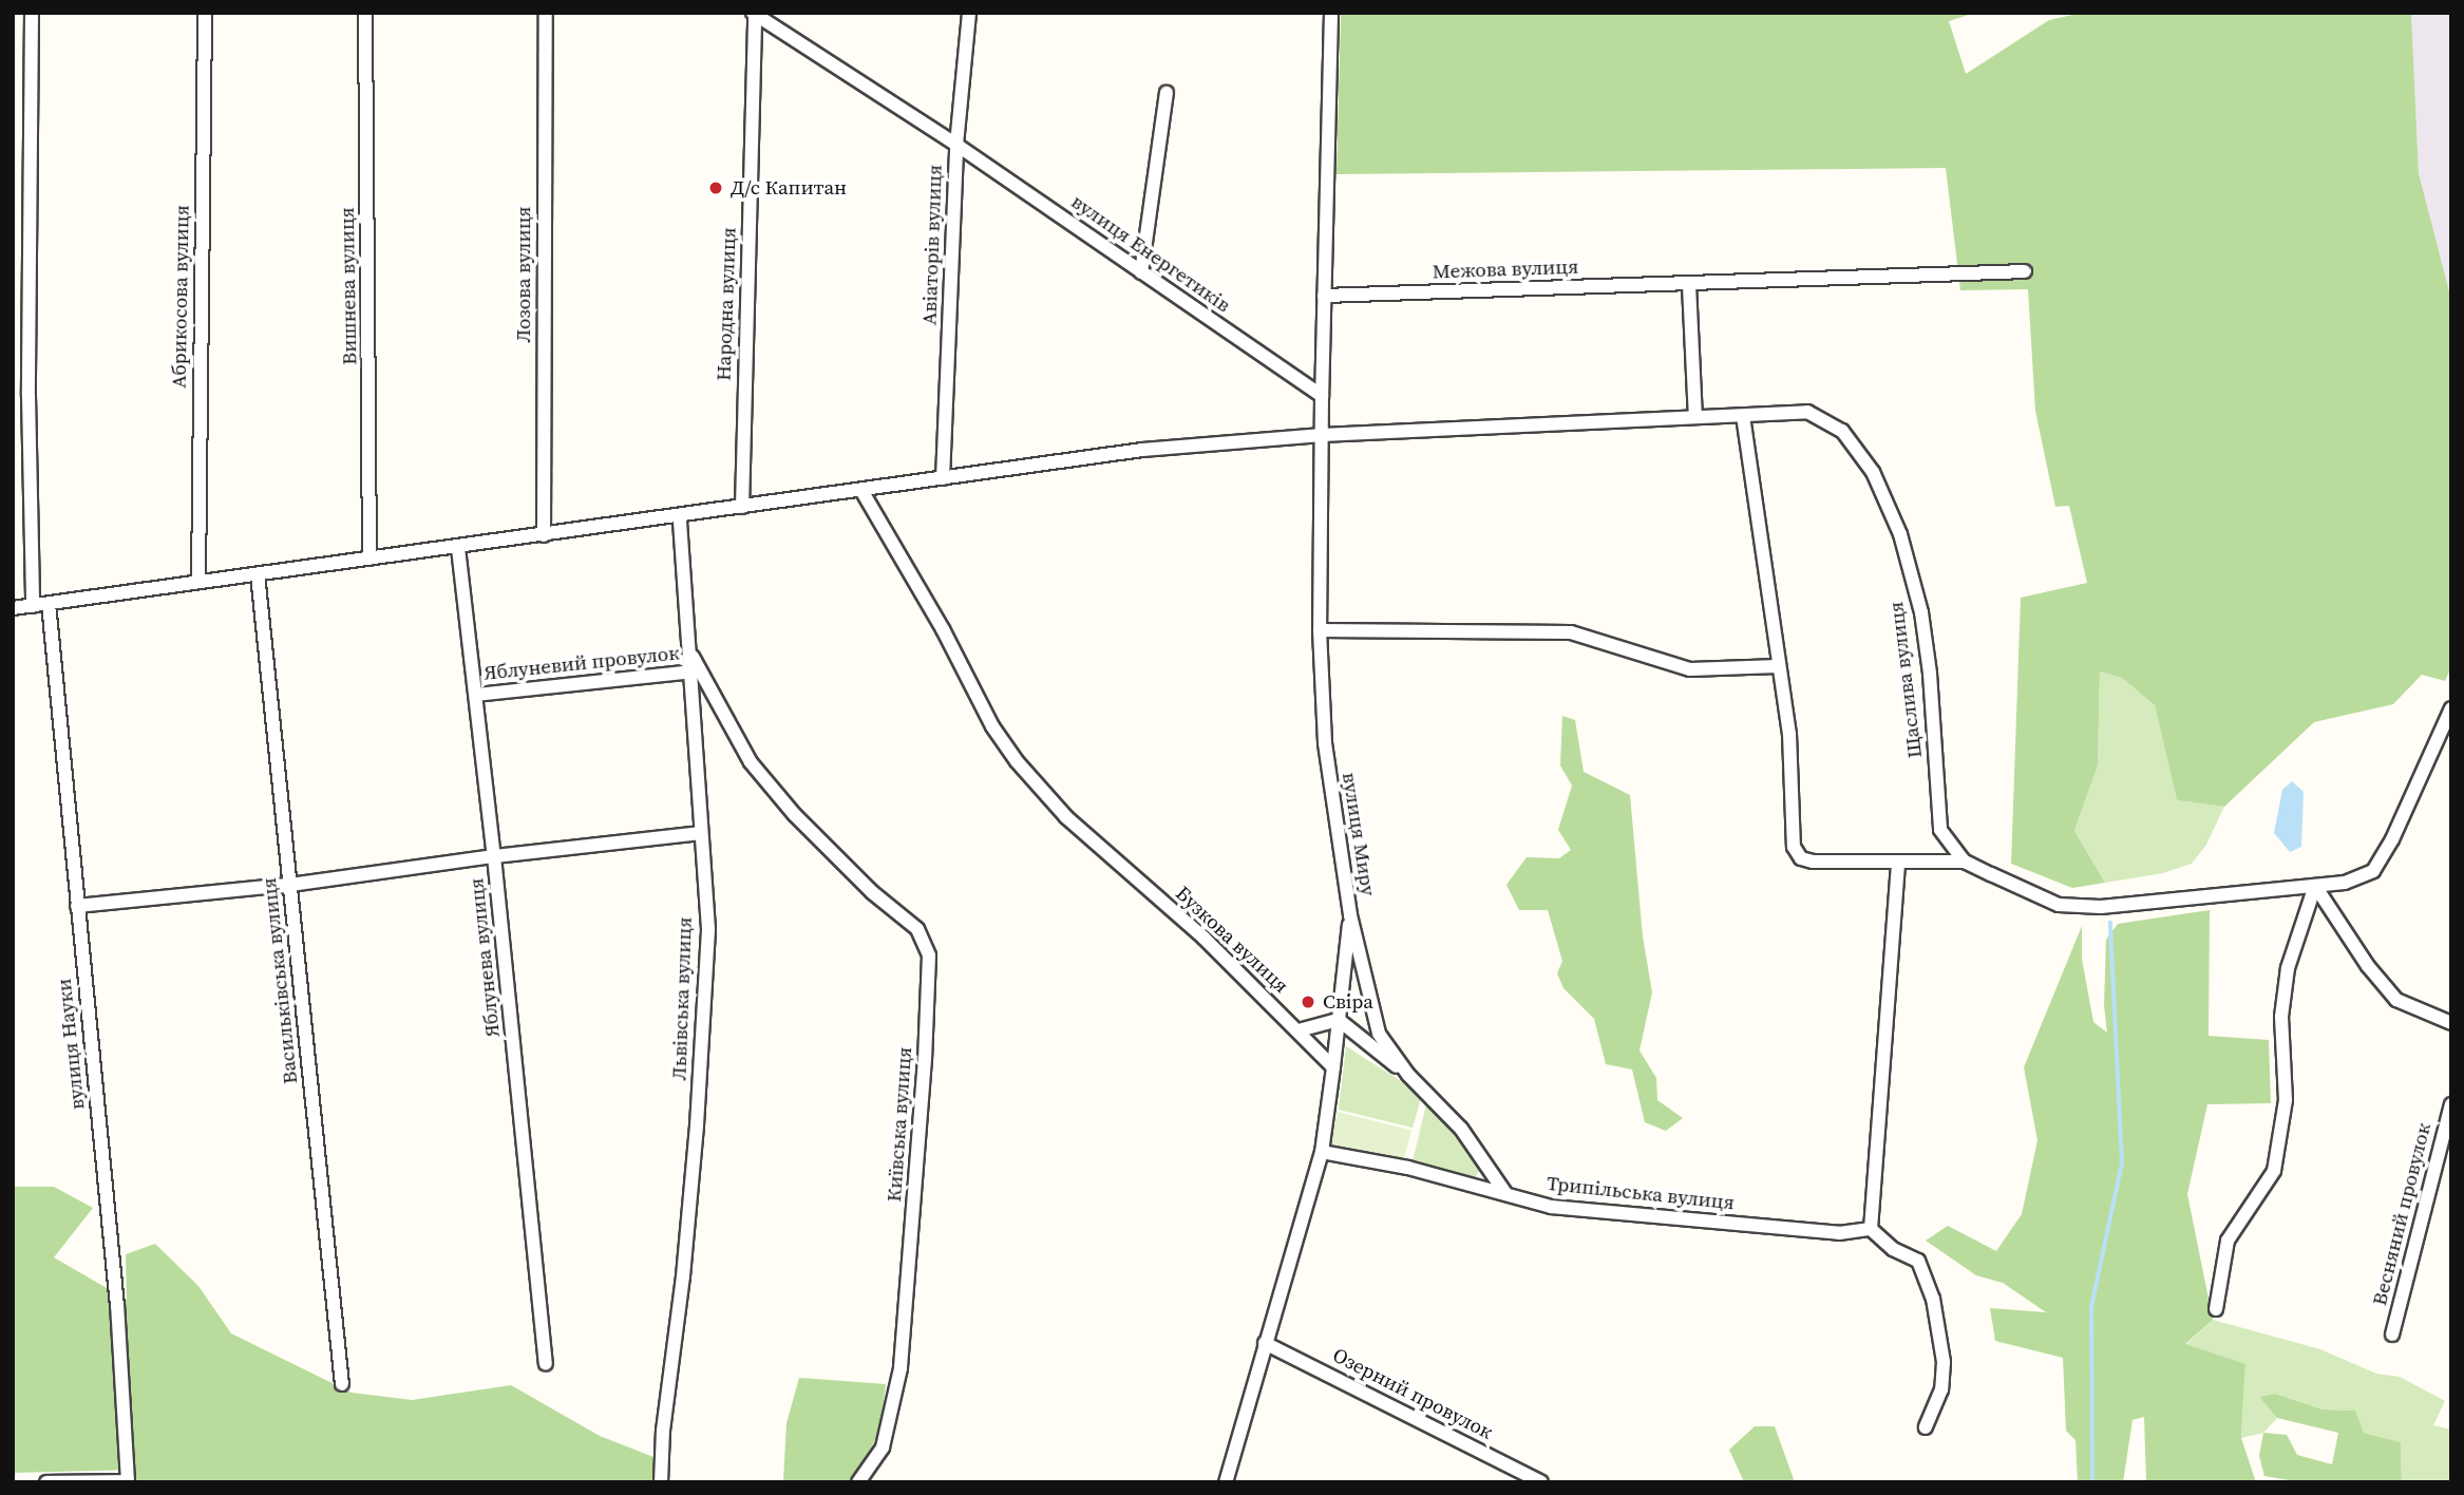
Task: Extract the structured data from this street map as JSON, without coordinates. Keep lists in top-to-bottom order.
{
  "streets": {
    "street": [
      "Авіаторів вулиця",
      "вулиця Енергетиків",
      "Межова вулиця",
      "Лозова вулиця",
      "Вишнева вулиця",
      "Абрикосова вулиця",
      "Народна вулиця",
      "Яблуневий провулок",
      "Щаслива вулиця",
      "вулиця Миру",
      "Бузкова вулиця",
      "Яблунева вулиця",
      "Васильківська вулиця",
      "Львівська вулиця",
      "вулиця Науки",
      "Київська вулиця",
      "Трипільська вулиця",
      "Весняний провулок",
      "Озерний провулок"
    ]
  },
  "crossings": [
    ["Авіаторів вулиця", "вулиця Енергетиків"],
    ["Авіаторів вулиця", "Щаслива вулиця"],
    ["вулиця Енергетиків", "Народна вулиця"],
    ["Лозова вулиця", "Щаслива вулиця"],
    ["Вишнева вулиця", "Щаслива вулиця"],
    ["Абрикосова вулиця", "Щаслива вулиця"],
    ["Народна вулиця", "Щаслива вулиця"],
    ["Яблуневий провулок", "Яблунева вулиця"],
    ["Яблуневий провулок", "Львівська вулиця"],
    ["Щаслива вулиця", "вулиця Миру"],
    ["Щаслива вулиця", "Бузкова вулиця"],
    ["Щаслива вулиця", "Яблунева вулиця"],
    ["Щаслива вулиця", "Васильківська вулиця"],
    ["Щаслива вулиця", "Львівська вулиця"],
    ["Щаслива вулиця", "вулиця Науки"],
    ["вулиця Миру", "Трипільська вулиця"],
    ["Львівська вулиця", "Київська вулиця"]
  ],
  "places": ["Д/с Капитан", "Свіра"]
}
